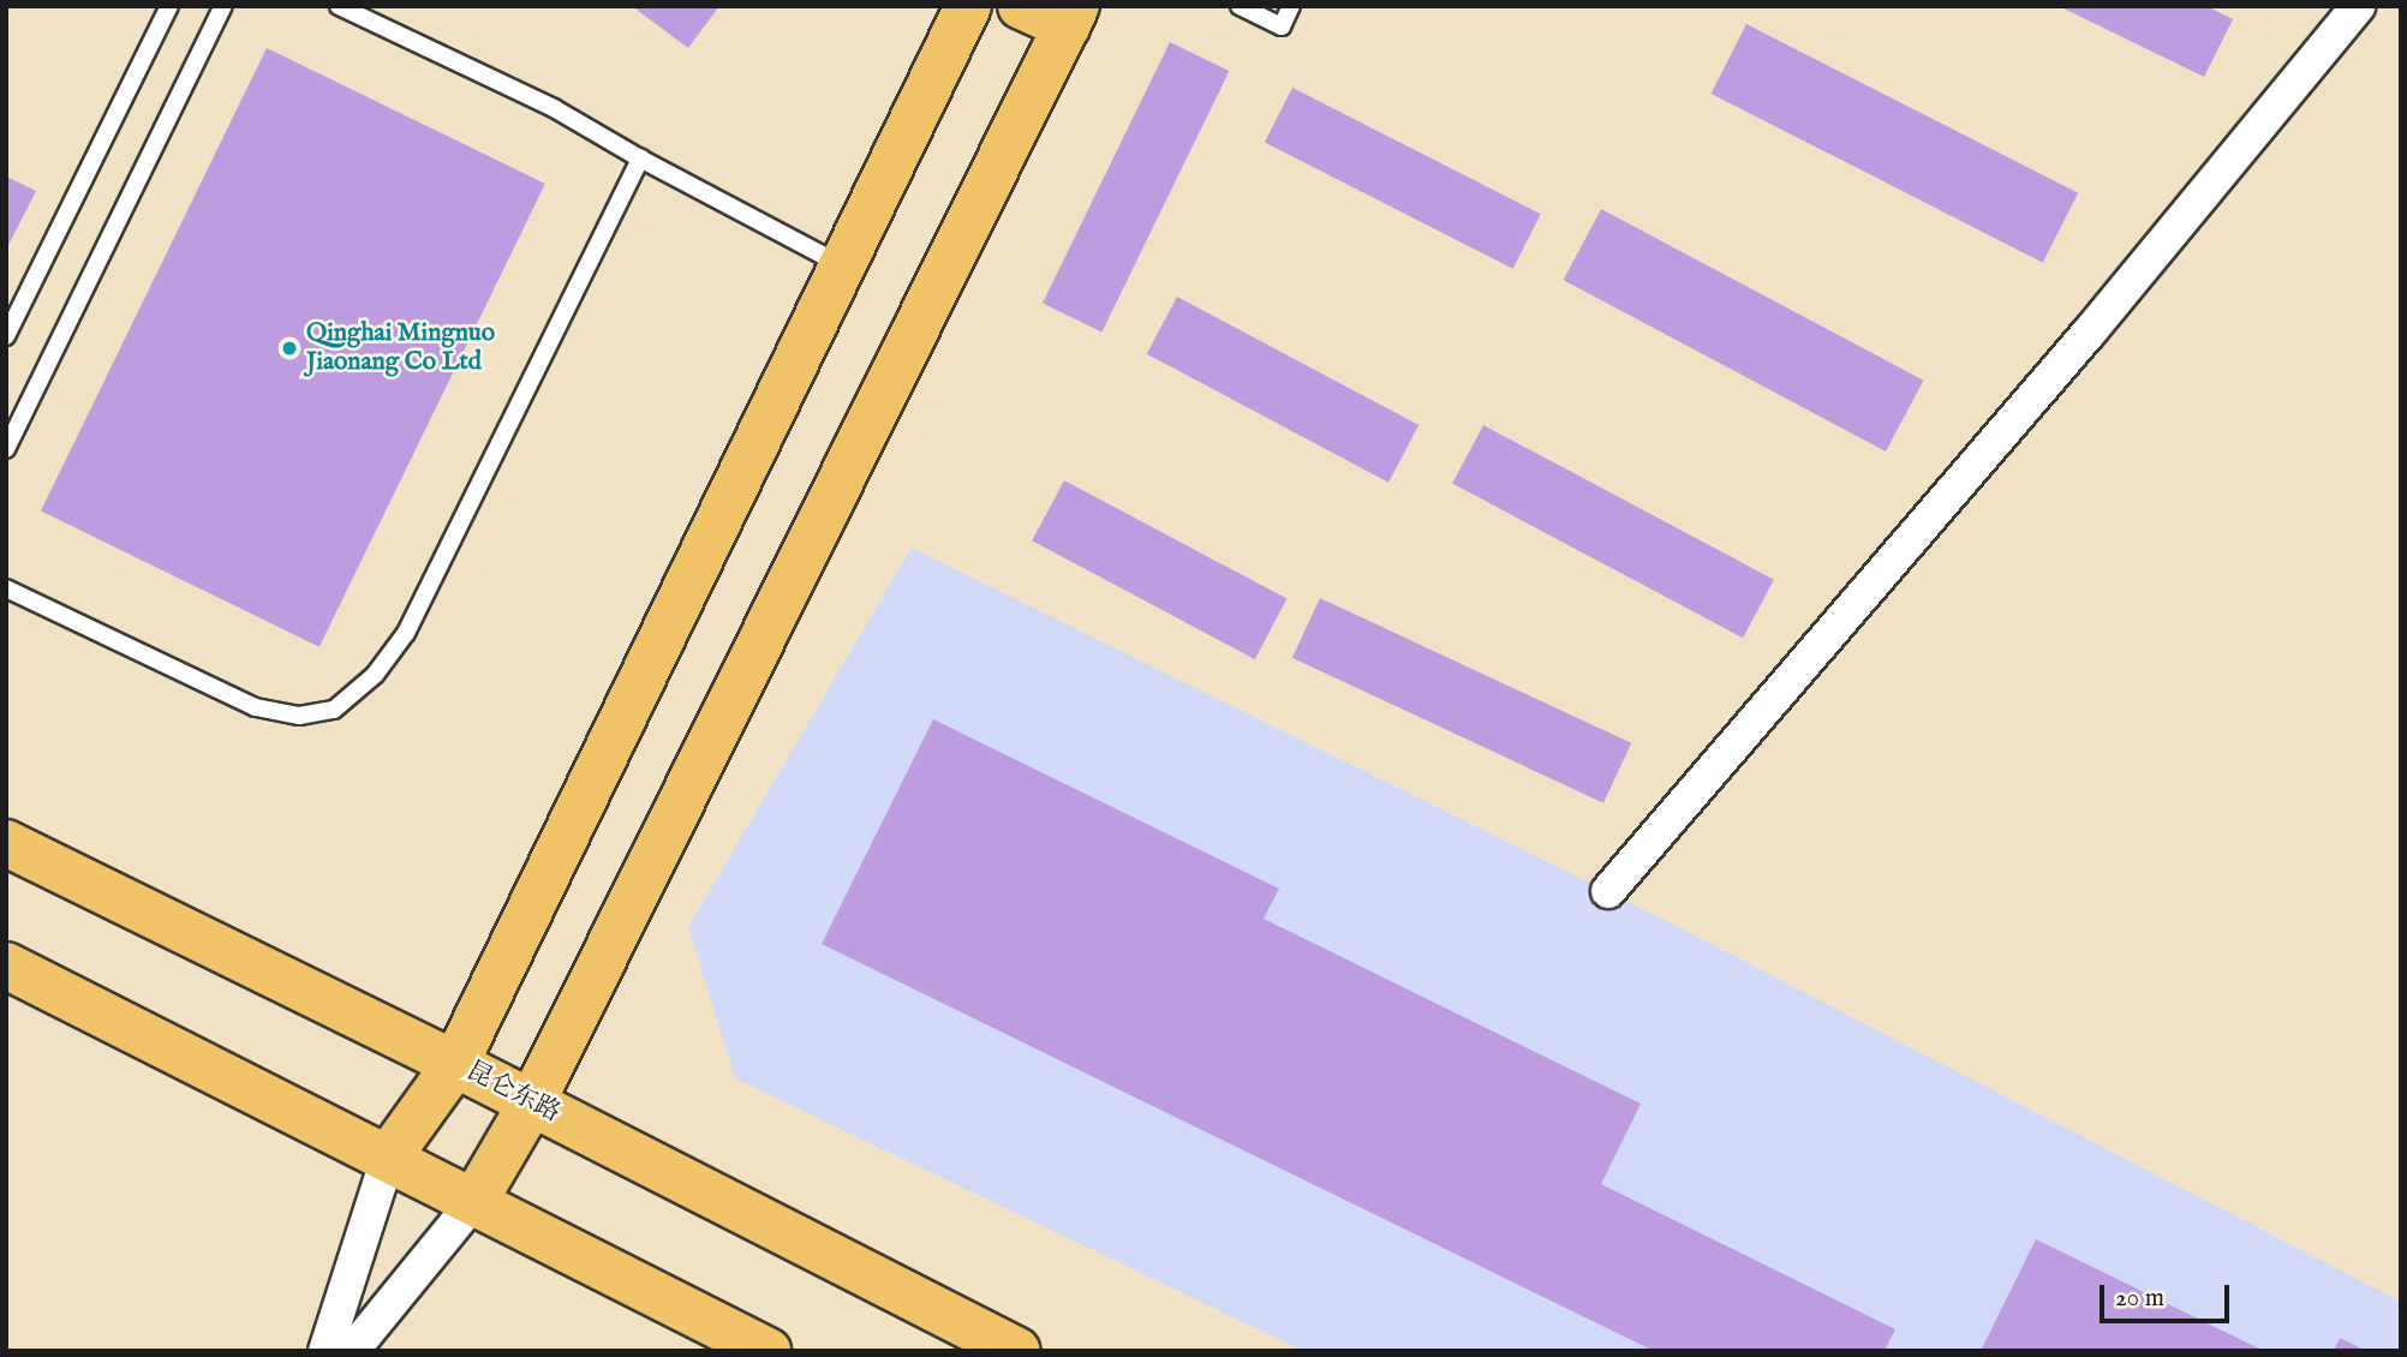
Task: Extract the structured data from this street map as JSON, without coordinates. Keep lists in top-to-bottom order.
{
  "streets": {
    "main road": ["昆仑东路"]
  },
  "places": ["Qinghai Mingnuo Jiaonang Co Ltd"],
  "scale_bar": "20 m"
}
